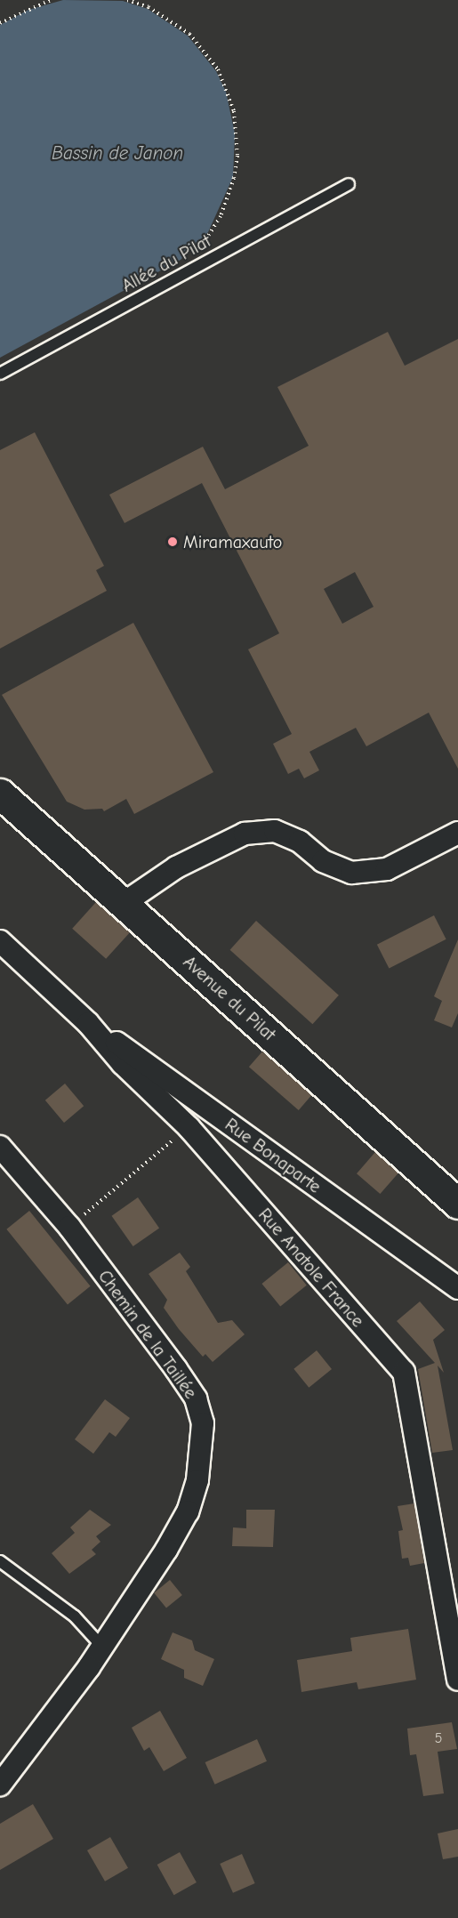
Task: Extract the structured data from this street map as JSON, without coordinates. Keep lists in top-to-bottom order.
{
  "streets": {
    "main road": ["Avenue du Pilat"],
    "street": ["Rue Bonaparte", "Rue Anatole France", "Chemin de la Taillée"],
    "lane": ["Allée du Pilat"]
  },
  "crossings": [
    ["Rue Bonaparte", "Rue Anatole France"]
  ],
  "water": ["Bassin de Janon"],
  "places": ["Miramaxauto"],
  "house_numbers": ["5"]
}
